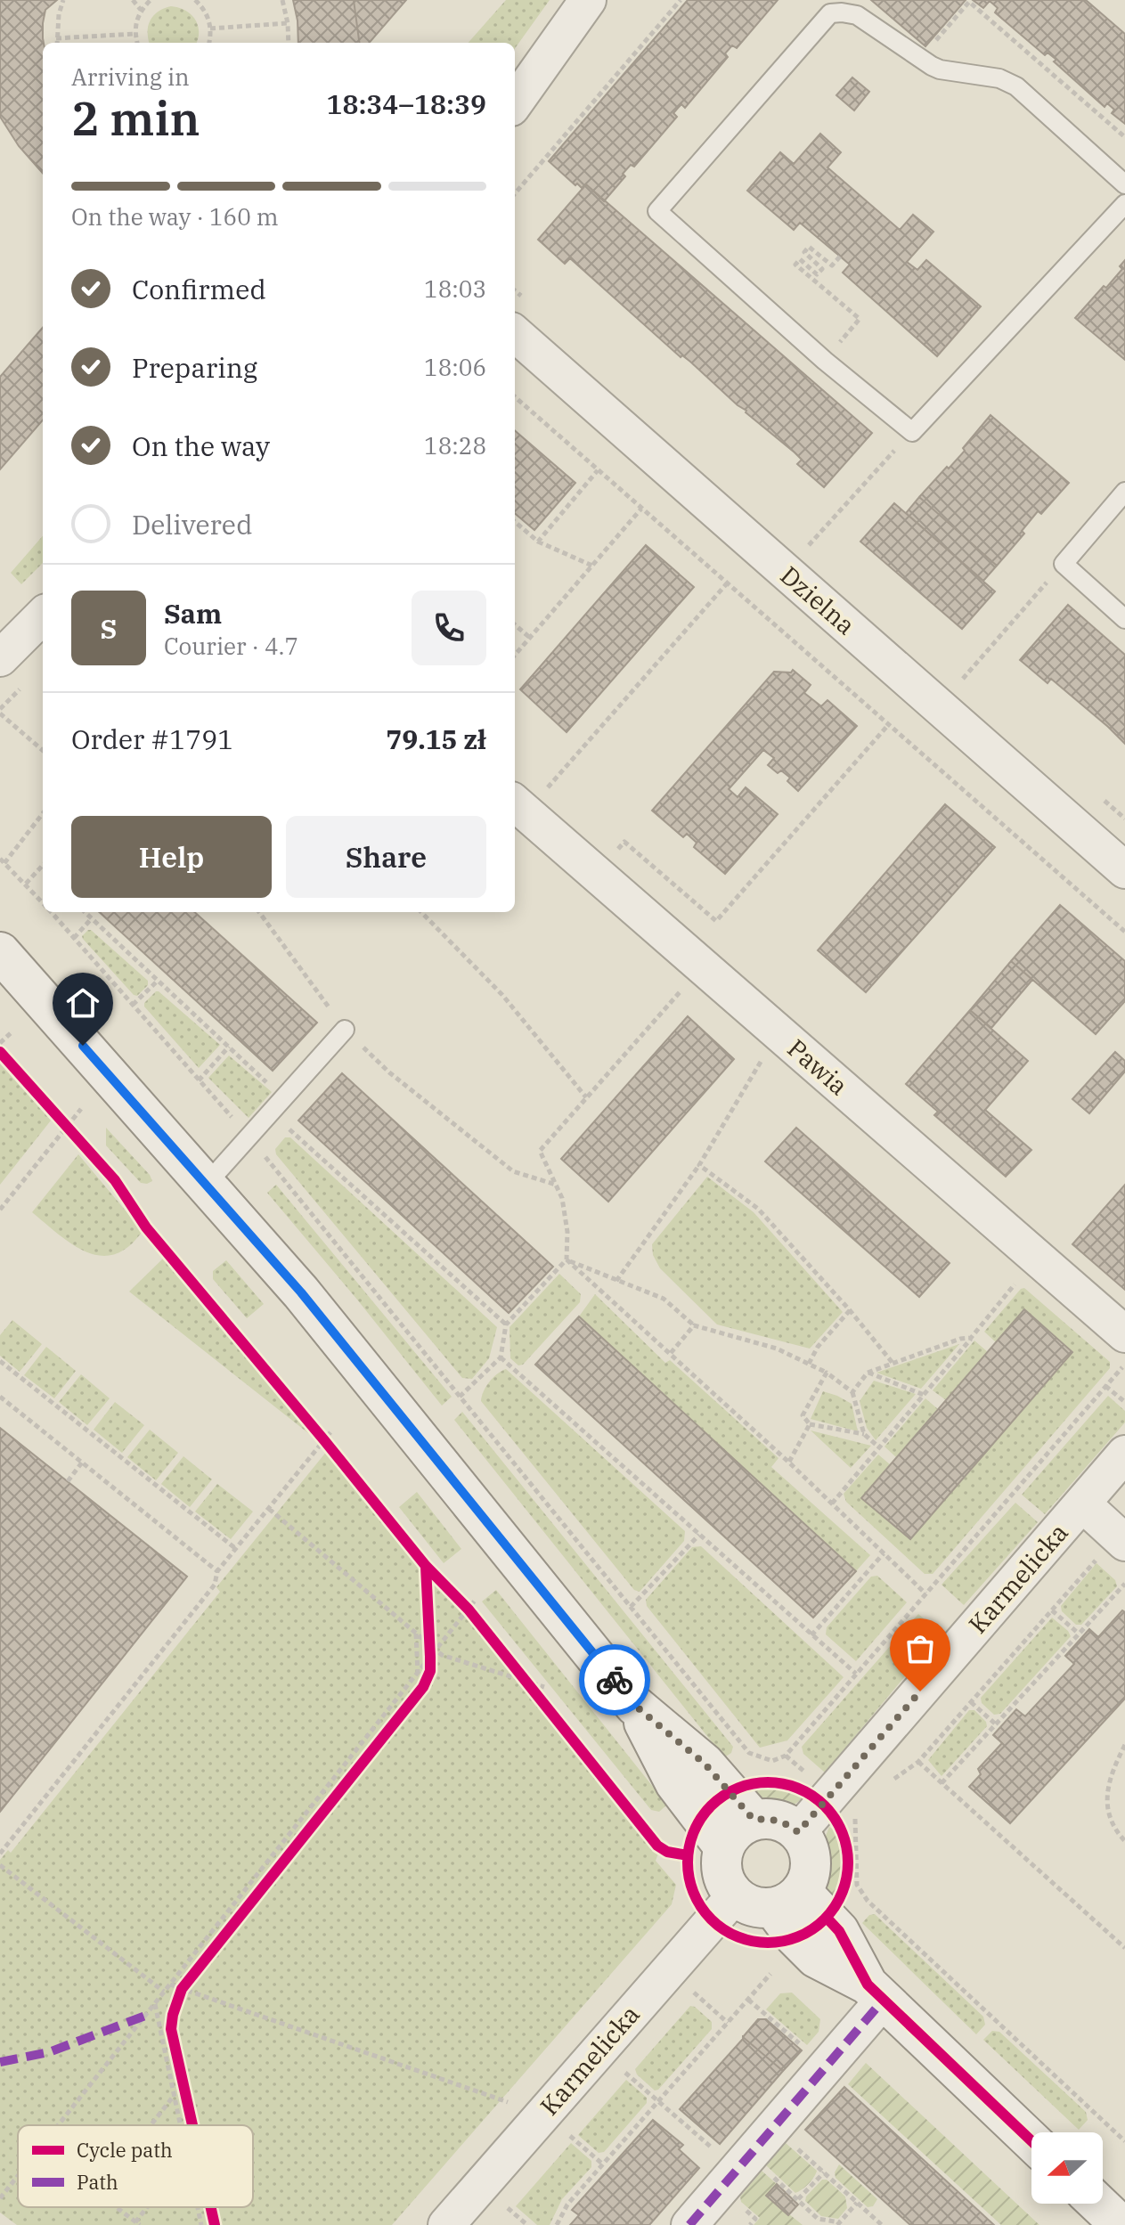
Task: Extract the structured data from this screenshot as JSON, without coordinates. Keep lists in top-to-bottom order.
{
  "streets": {
    "street": ["Dzielna", "Pawia", "Karmelicka"]
  },
  "legend": ["Cycle path", "Path"],
  "north": "left",
  "page": {
    "heading": ["2 min", "Arriving in", "18:34–18:39"],
    "panel": [
      "Sam",
      "Courier · 4.7",
      "Order #1791",
      "79.15 zł"
    ],
    "bar": "On the way · 160 m",
    "list": [
      ["Confirmed", "18:03"],
      ["Preparing", "18:06"],
      ["On the way", "18:28"],
      "Delivered"
    ],
    "round": "S",
    "buttons": ["Help", "Share"]
  }
}
